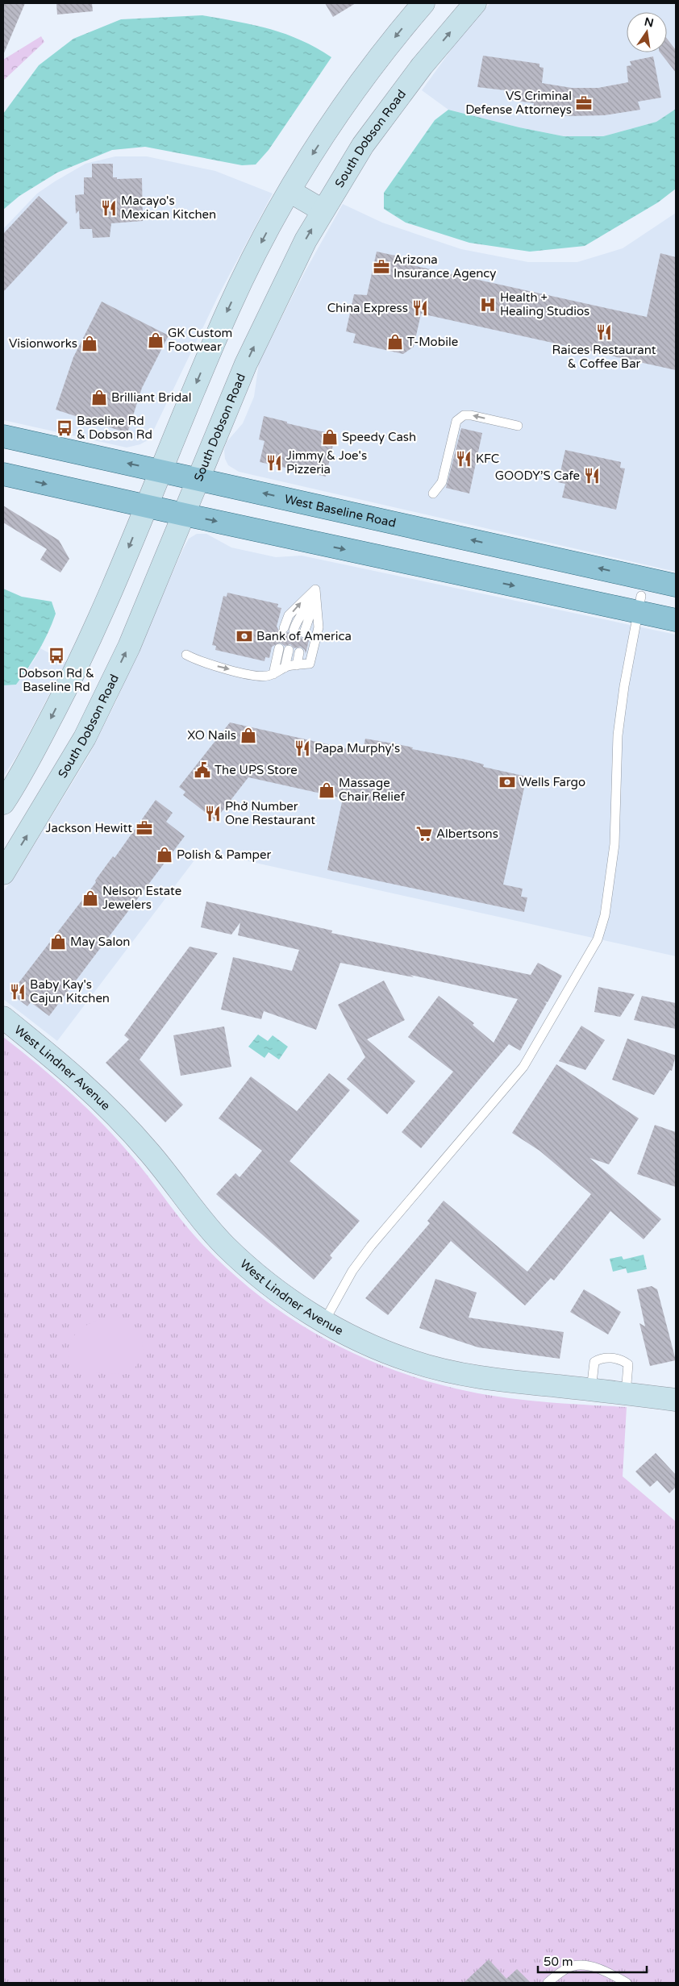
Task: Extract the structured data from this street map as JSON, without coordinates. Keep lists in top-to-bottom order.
{
  "streets": {
    "main road": ["South Dobson Road", "West Baseline Road", "West Lindner Avenue"]
  },
  "crossings": [
    ["South Dobson Road", "West Baseline Road"]
  ],
  "places": {
    "office": ["VS Criminal Defense Attorneys", "Arizona Insurance Agency", "Jackson Hewitt"],
    "restaurant": [
      "Macayo's Mexican Kitchen",
      "China Express",
      "Raices Restaurant & Coffee Bar",
      "KFC",
      "Jimmy & Joe's Pizzeria",
      "GOODY’S Cafe",
      "Papa Murphy's",
      "Phở Number One Restaurant",
      "Baby Kay's Cajun Kitchen"
    ],
    "hospital": ["Health + Healing Studios"],
    "shop": [
      "GK Custom Footwear",
      "T-Mobile",
      "Visionworks",
      "Brilliant Bridal",
      "Speedy Cash",
      "XO Nails",
      "Massage Chair Relief",
      "Polish & Pamper",
      "Nelson Estate Jewelers",
      "May Salon"
    ],
    "bus stop": ["Baseline Rd & Dobson Rd", "Dobson Rd & Baseline Rd"],
    "bank": ["Bank of America", "Wells Fargo"],
    "public building": ["The UPS Store"],
    "supermarket": ["Albertsons"]
  },
  "scale_bar": "50 m",
  "north": "top"
}
